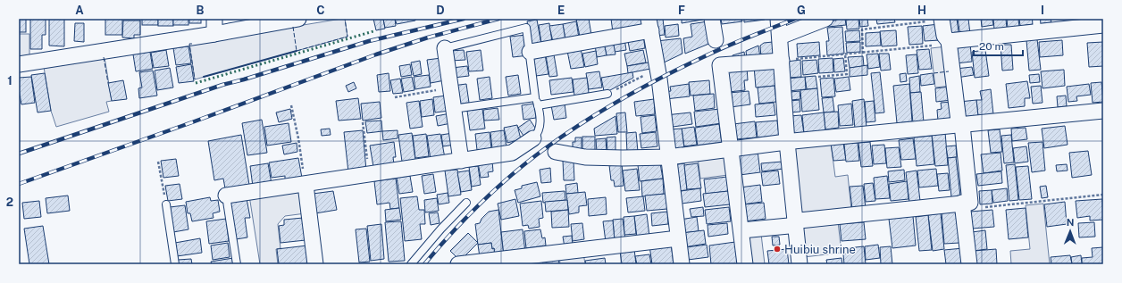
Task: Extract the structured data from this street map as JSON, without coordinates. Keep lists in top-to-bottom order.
{
  "places": ["Huibiu shrine"],
  "scale_bar": "20 m",
  "north": "top",
  "grid": {
    "columns": [
      "A",
      "B",
      "C",
      "D",
      "E",
      "F",
      "G",
      "H",
      "I"
    ],
    "rows": ["1", "2"]
  }
}
